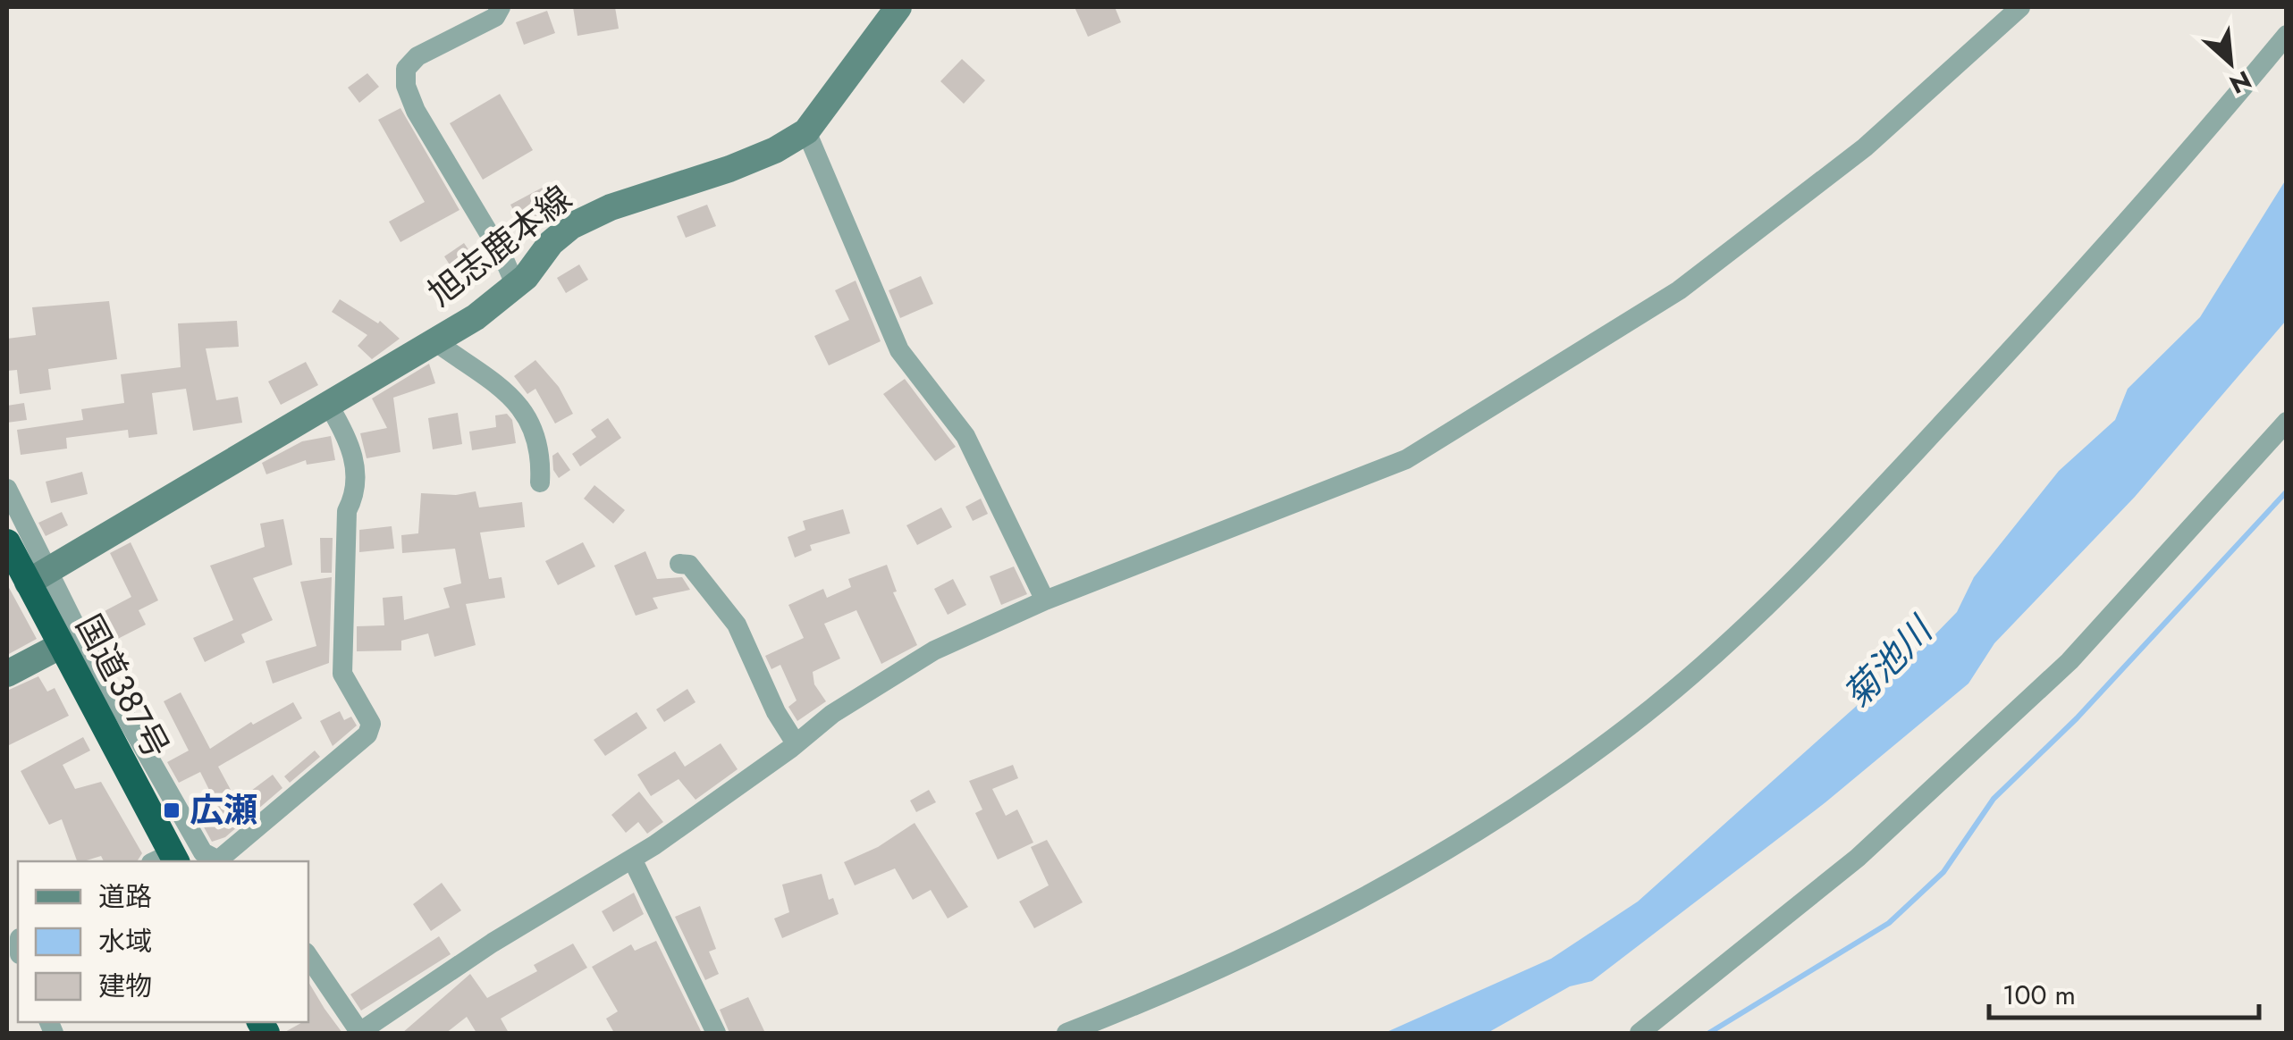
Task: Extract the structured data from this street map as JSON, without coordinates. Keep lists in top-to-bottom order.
{
  "streets": {
    "highway": ["国道387号"],
    "main road": ["旭志鹿本線"]
  },
  "crossings": [
    ["旭志鹿本線", "国道387号"]
  ],
  "water": ["菊池川"],
  "places": {
    "transit": ["広瀬"]
  },
  "legend": ["道路", "水域", "建物"],
  "scale_bar": "100 m",
  "north": "bottom right"
}
